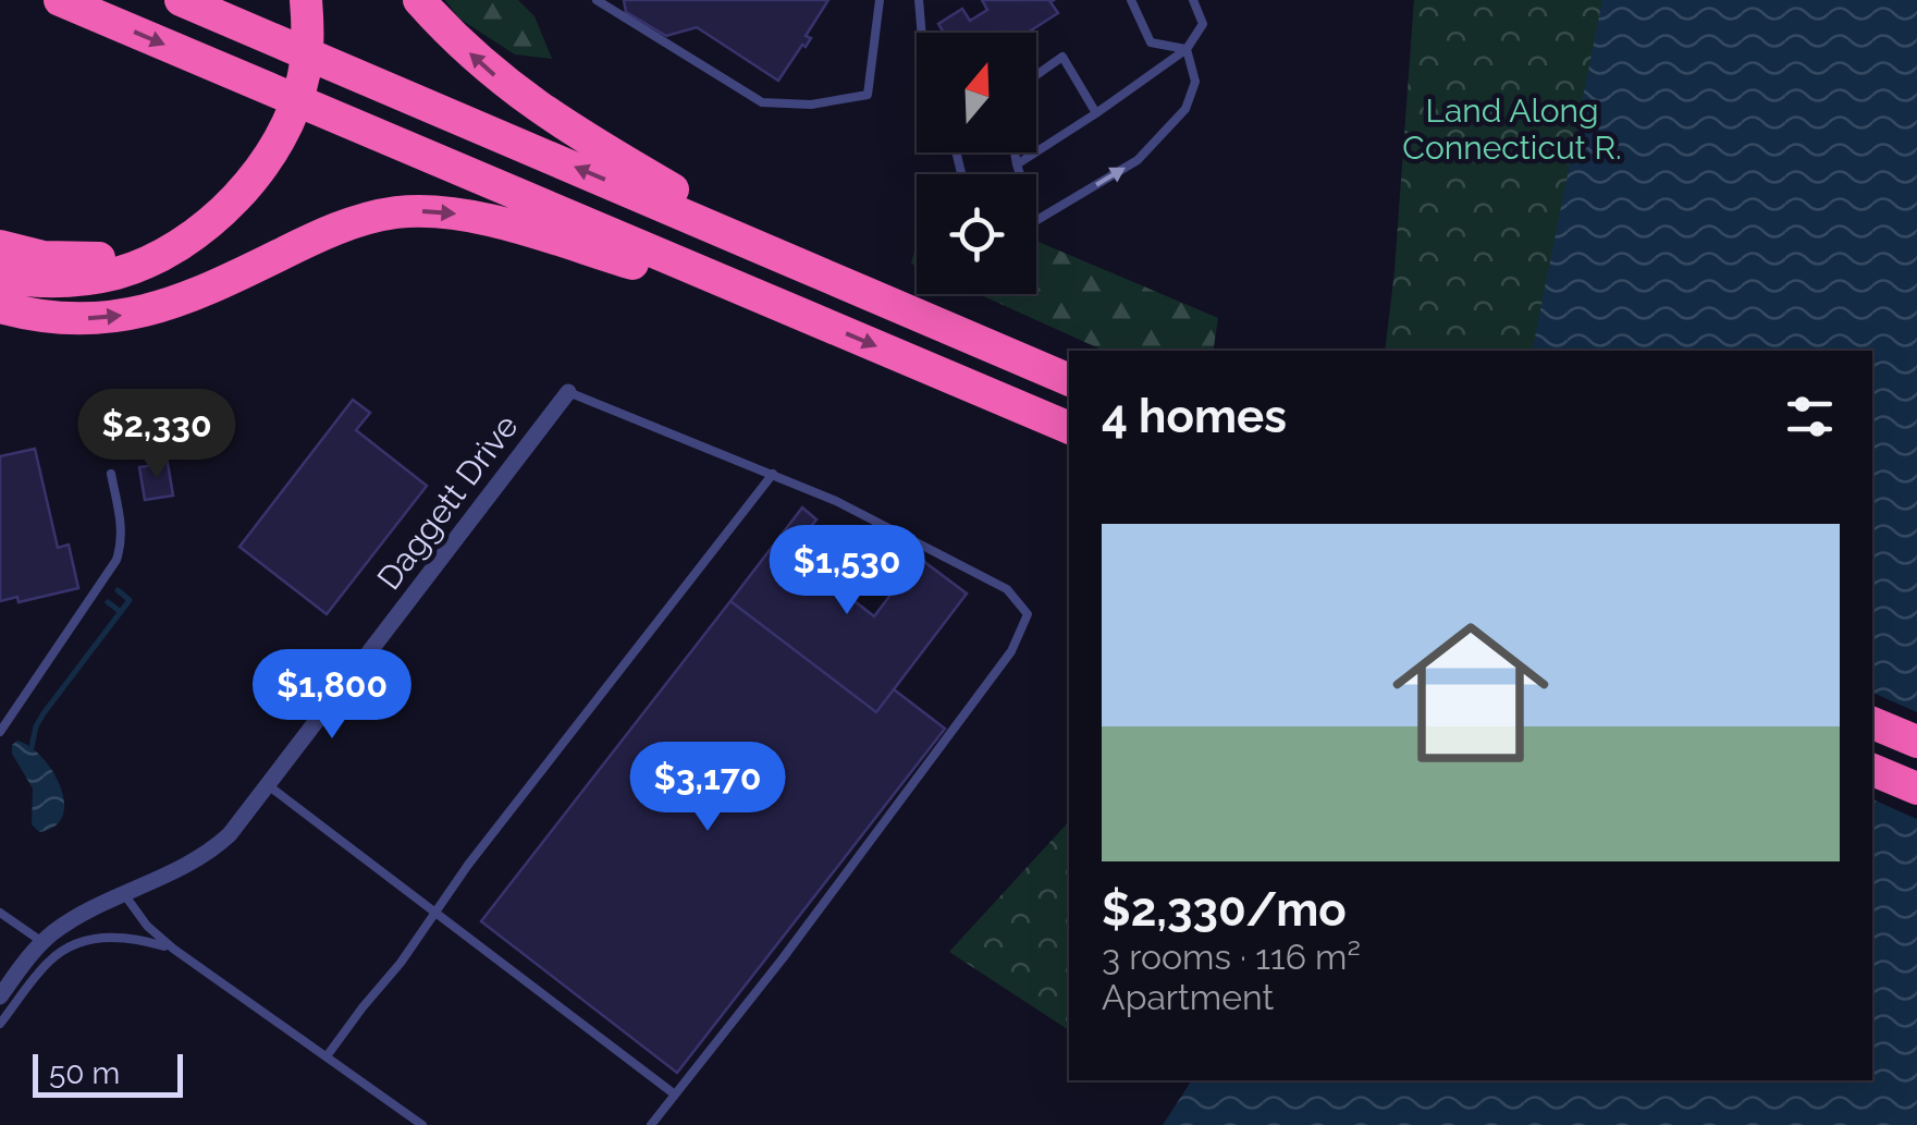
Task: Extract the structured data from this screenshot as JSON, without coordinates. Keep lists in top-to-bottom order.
{
  "streets": {
    "street": ["Daggett Drive"]
  },
  "parks": ["Land Along Connecticut R."],
  "scale_bar": "50 m",
  "north": "top",
  "page": {
    "heading": "4 homes",
    "price": [
      "$2,330",
      "$1,530",
      "$1,800",
      "$3,170"
    ],
    "list": [
      {
        "name": "$2,330/mo",
        "note": "3 rooms · 116 m² · Apartment"
      }
    ],
    "scale": "50 m"
  }
}
